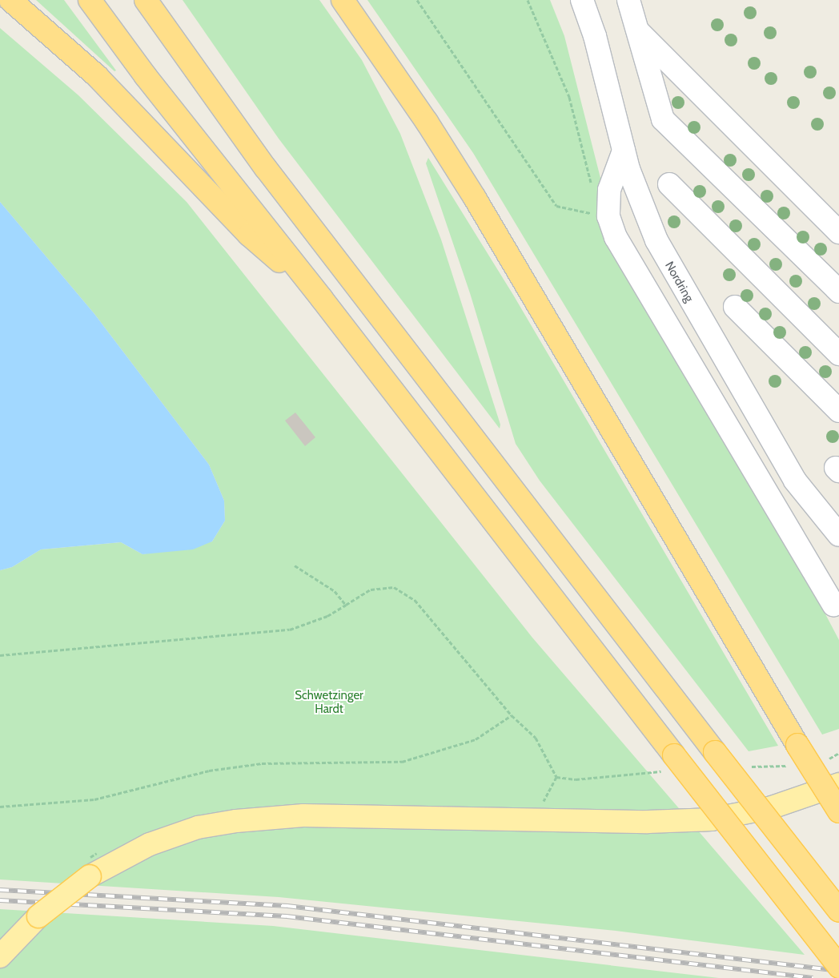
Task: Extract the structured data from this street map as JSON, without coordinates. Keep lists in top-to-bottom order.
{
  "streets": {
    "street": ["Nordring"]
  },
  "parks": ["Schwetzinger Hardt"]
}
